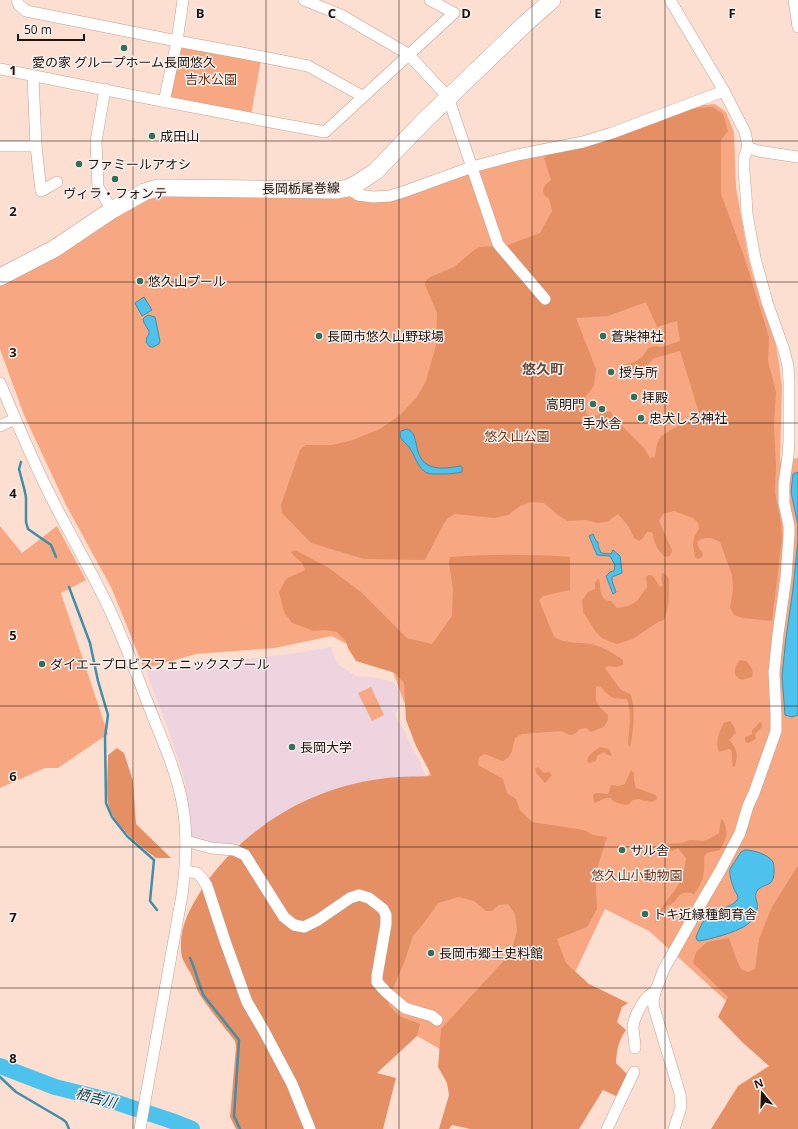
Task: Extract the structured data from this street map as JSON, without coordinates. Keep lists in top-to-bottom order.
{
  "streets": {
    "main road": ["長岡栃尾巻線"]
  },
  "districts": ["悠久町"],
  "water": ["栖吉川"],
  "parks": ["吉水公園", "悠久山公園", "悠久山小動物園"],
  "places": [
    "愛の家 グループホーム長岡悠久",
    "成田山",
    "ファミールアオシ",
    "ヴィラ・フォンテ",
    "悠久山プール",
    "長岡市悠久山野球場",
    "蒼柴神社",
    "授与所",
    "拝殿",
    "高明門",
    "手水舎",
    "忠犬しろ神社",
    "ダイエープロビスフェニックスプール",
    "長岡大学",
    "サル舎",
    "トキ近縁種飼育舎",
    "長岡市郷土史料館"
  ],
  "scale_bar": "50 m",
  "north": "top",
  "grid": {
    "columns": [
      "B",
      "C",
      "D",
      "E",
      "F"
    ],
    "rows": [
      "1",
      "2",
      "3",
      "4",
      "5",
      "6",
      "7",
      "8"
    ]
  }
}
